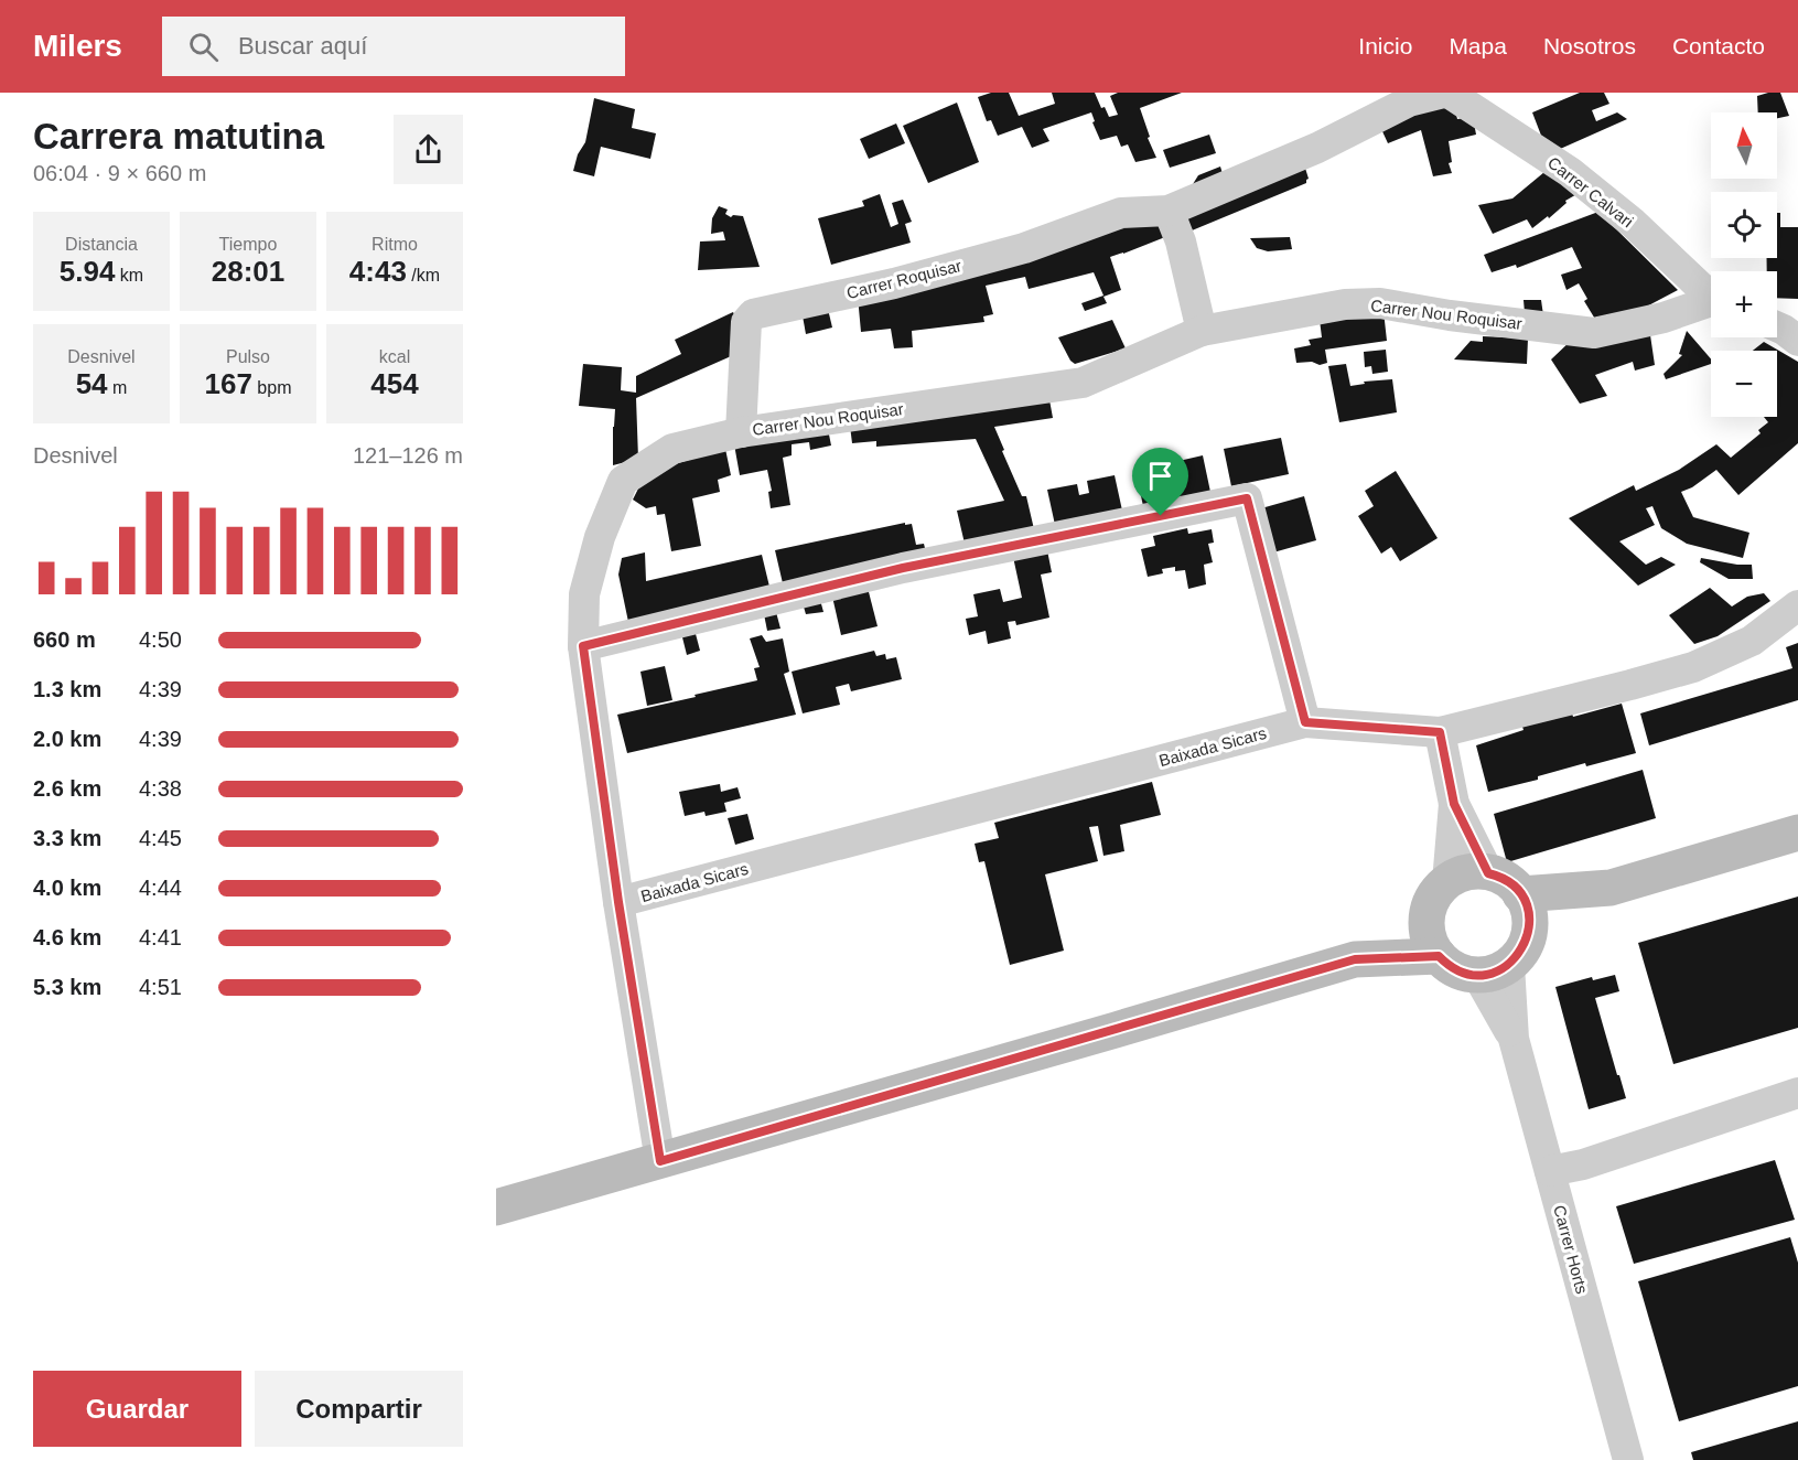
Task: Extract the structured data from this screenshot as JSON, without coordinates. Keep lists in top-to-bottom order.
{
  "streets": {
    "street": [
      "Carrer Calvari",
      "Carrer Roquisar",
      "Carrer Nou Roquisar",
      "Baixada Sicars",
      "Carrer Horts"
    ]
  },
  "crossings": [
    ["Carrer Calvari", "Carrer Roquisar"],
    ["Carrer Roquisar", "Carrer Nou Roquisar"],
    ["Carrer Nou Roquisar", "Baixada Sicars"]
  ],
  "north": "top",
  "page": {
    "header": "Milers",
    "search": "Buscar aquí",
    "nav": [
      "Inicio",
      "Mapa",
      "Nosotros",
      "Contacto"
    ],
    "heading": ["Carrera matutina", "06:04 · 9 × 660 m"],
    "map_buttons": ["+", "−"],
    "stats": [
      ["Distancia", "5.94 km"],
      ["Tiempo", "28:01"],
      ["Ritmo", "4:43 /km"],
      ["Desnivel", "54 m"],
      ["Pulso", "167 bpm"],
      ["kcal", "454"]
    ],
    "chart": ["Desnivel", "121–126 m"],
    "list": [
      {
        "name": "660 m",
        "note": "4:50"
      },
      {
        "name": "1.3 km",
        "note": "4:39"
      },
      {
        "name": "2.0 km",
        "note": "4:39"
      },
      {
        "name": "2.6 km",
        "note": "4:38"
      },
      {
        "name": "3.3 km",
        "note": "4:45"
      },
      {
        "name": "4.0 km",
        "note": "4:44"
      },
      {
        "name": "4.6 km",
        "note": "4:41"
      },
      {
        "name": "5.3 km",
        "note": "4:51"
      }
    ],
    "buttons": ["Guardar", "Compartir"]
  }
}
